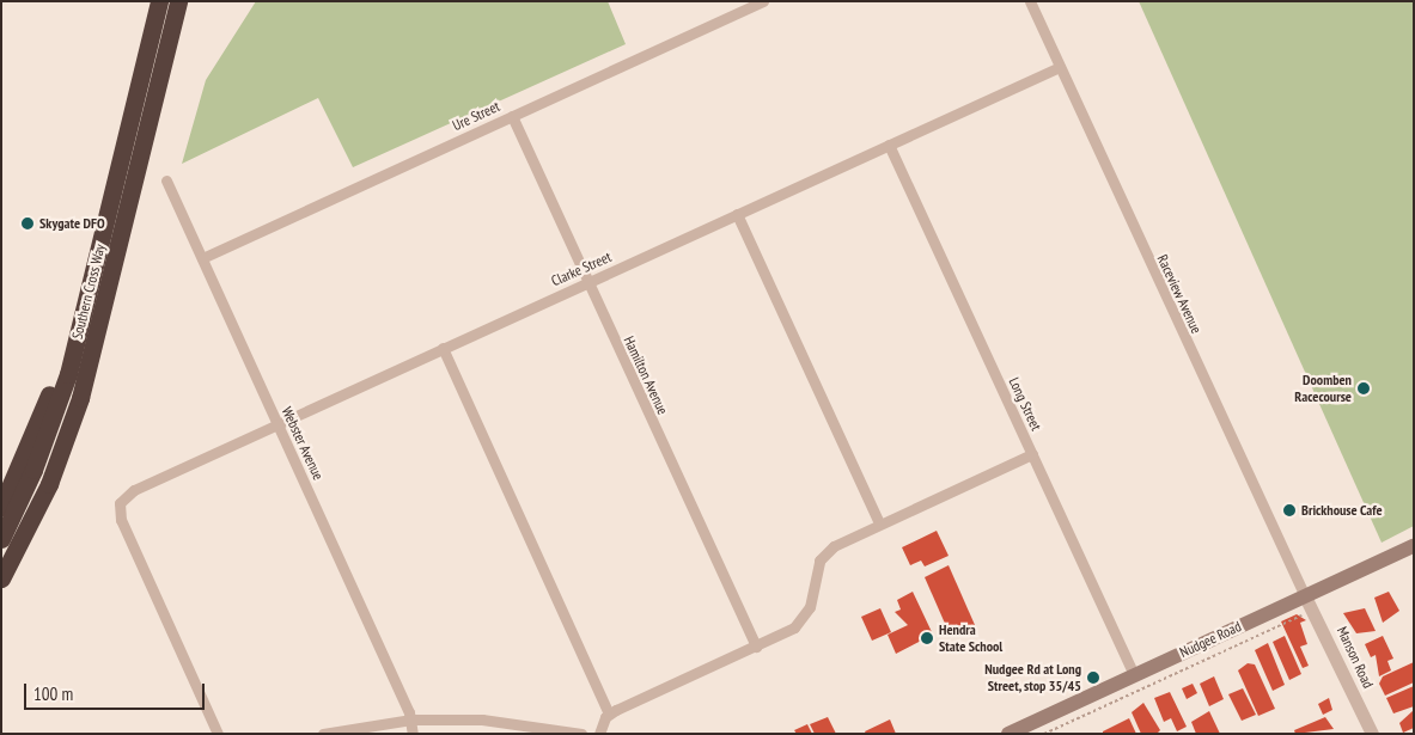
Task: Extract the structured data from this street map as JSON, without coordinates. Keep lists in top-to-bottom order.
{
  "streets": {
    "highway": ["Southern Cross Way"],
    "main road": ["Nudgee Road"],
    "street": [
      "Ure Street",
      "Clarke Street",
      "Raceview Avenue",
      "Hamilton Avenue",
      "Long Street",
      "Webster Avenue",
      "Manson Road"
    ]
  },
  "crossings": [
    ["Ure Street", "Hamilton Avenue"],
    ["Ure Street", "Webster Avenue"],
    ["Clarke Street", "Raceview Avenue"],
    ["Clarke Street", "Hamilton Avenue"],
    ["Clarke Street", "Long Street"],
    ["Clarke Street", "Webster Avenue"],
    ["Raceview Avenue", "Nudgee Road"],
    ["Raceview Avenue", "Manson Road"],
    ["Long Street", "Nudgee Road"],
    ["Nudgee Road", "Manson Road"]
  ],
  "places": [
    "Skygate DFO",
    "Doomben Racecourse",
    "Brickhouse Cafe",
    "Hendra State School",
    "Nudgee Rd at Long Street, stop 35/45"
  ],
  "scale_bar": "100 m"
}
